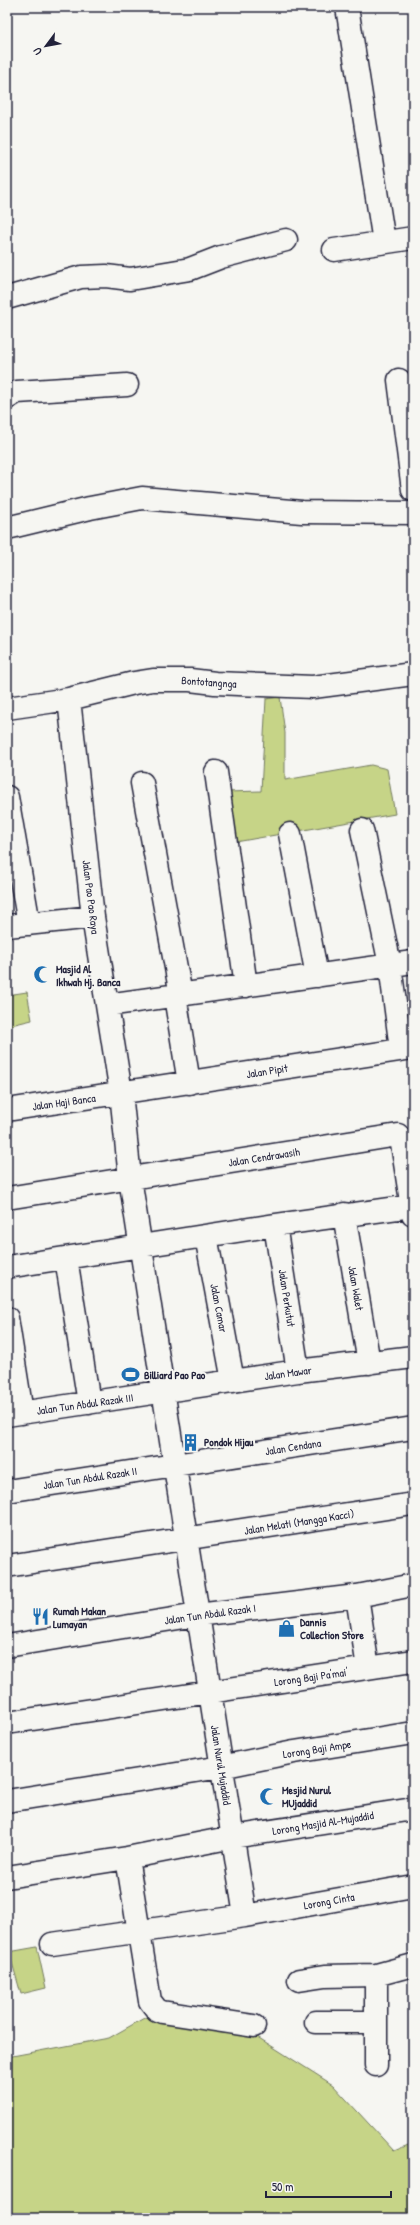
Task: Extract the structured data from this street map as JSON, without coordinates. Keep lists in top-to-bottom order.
{
  "streets": {
    "street": [
      "Bontotangnga",
      "Jalan Pao Pao Raya",
      "Jalan Pipit",
      "Jalan Haji Banca",
      "Jalan Cendrawasih",
      "Jalan Walet",
      "Jalan Perkutut",
      "Jalan Camar",
      "Jalan Mawar",
      "Jalan Tun Abdul Razak III",
      "Jalan Cendana",
      "Jalan Tun Abdul Razak II",
      "Jalan Melati (Mangga Kacci)",
      "Jalan Tun Abdul Razak I",
      "Lorong Baji Pa'mai'",
      "Lorong Baji Ampe",
      "Jalan Nurul Mujaddid",
      "Lorong Masjid Al-Mujaddid",
      "Lorong Cinta"
    ]
  },
  "crossings": [
    ["Bontotangnga", "Jalan Pao Pao Raya"],
    ["Jalan Pao Pao Raya", "Jalan Pipit"],
    ["Jalan Pao Pao Raya", "Jalan Haji Banca"],
    ["Jalan Pao Pao Raya", "Jalan Cendrawasih"],
    ["Jalan Pao Pao Raya", "Jalan Mawar"],
    ["Jalan Pao Pao Raya", "Jalan Tun Abdul Razak III"],
    ["Jalan Pao Pao Raya", "Jalan Nurul Mujaddid"],
    ["Jalan Pipit", "Jalan Haji Banca"],
    ["Jalan Walet", "Jalan Mawar"],
    ["Jalan Perkutut", "Jalan Mawar"],
    ["Jalan Camar", "Jalan Mawar"],
    ["Jalan Mawar", "Jalan Tun Abdul Razak III"],
    ["Jalan Mawar", "Jalan Nurul Mujaddid"],
    ["Jalan Tun Abdul Razak III", "Jalan Nurul Mujaddid"],
    ["Jalan Cendana", "Jalan Tun Abdul Razak II"],
    ["Jalan Cendana", "Jalan Nurul Mujaddid"],
    ["Jalan Tun Abdul Razak II", "Jalan Nurul Mujaddid"],
    ["Jalan Melati (Mangga Kacci)", "Jalan Nurul Mujaddid"],
    ["Jalan Tun Abdul Razak I", "Jalan Nurul Mujaddid"],
    ["Lorong Baji Pa'mai'", "Jalan Nurul Mujaddid"],
    ["Lorong Baji Ampe", "Jalan Nurul Mujaddid"],
    ["Jalan Nurul Mujaddid", "Lorong Masjid Al-Mujaddid"],
    ["Jalan Nurul Mujaddid", "Lorong Cinta"]
  ],
  "places": {
    "mosque": ["Masjid Al Ikhwah Hj. Banca", "Mesjid Nurul MUjaddid"],
    "sports": ["Billiard Pao Pao"],
    "building": ["Pondok Hijau"],
    "restaurant": ["Rumah Makan Lumayan"],
    "shop": ["Dannis Collection Store"]
  },
  "scale_bar": "50 m",
  "north": "bottom left"
}
